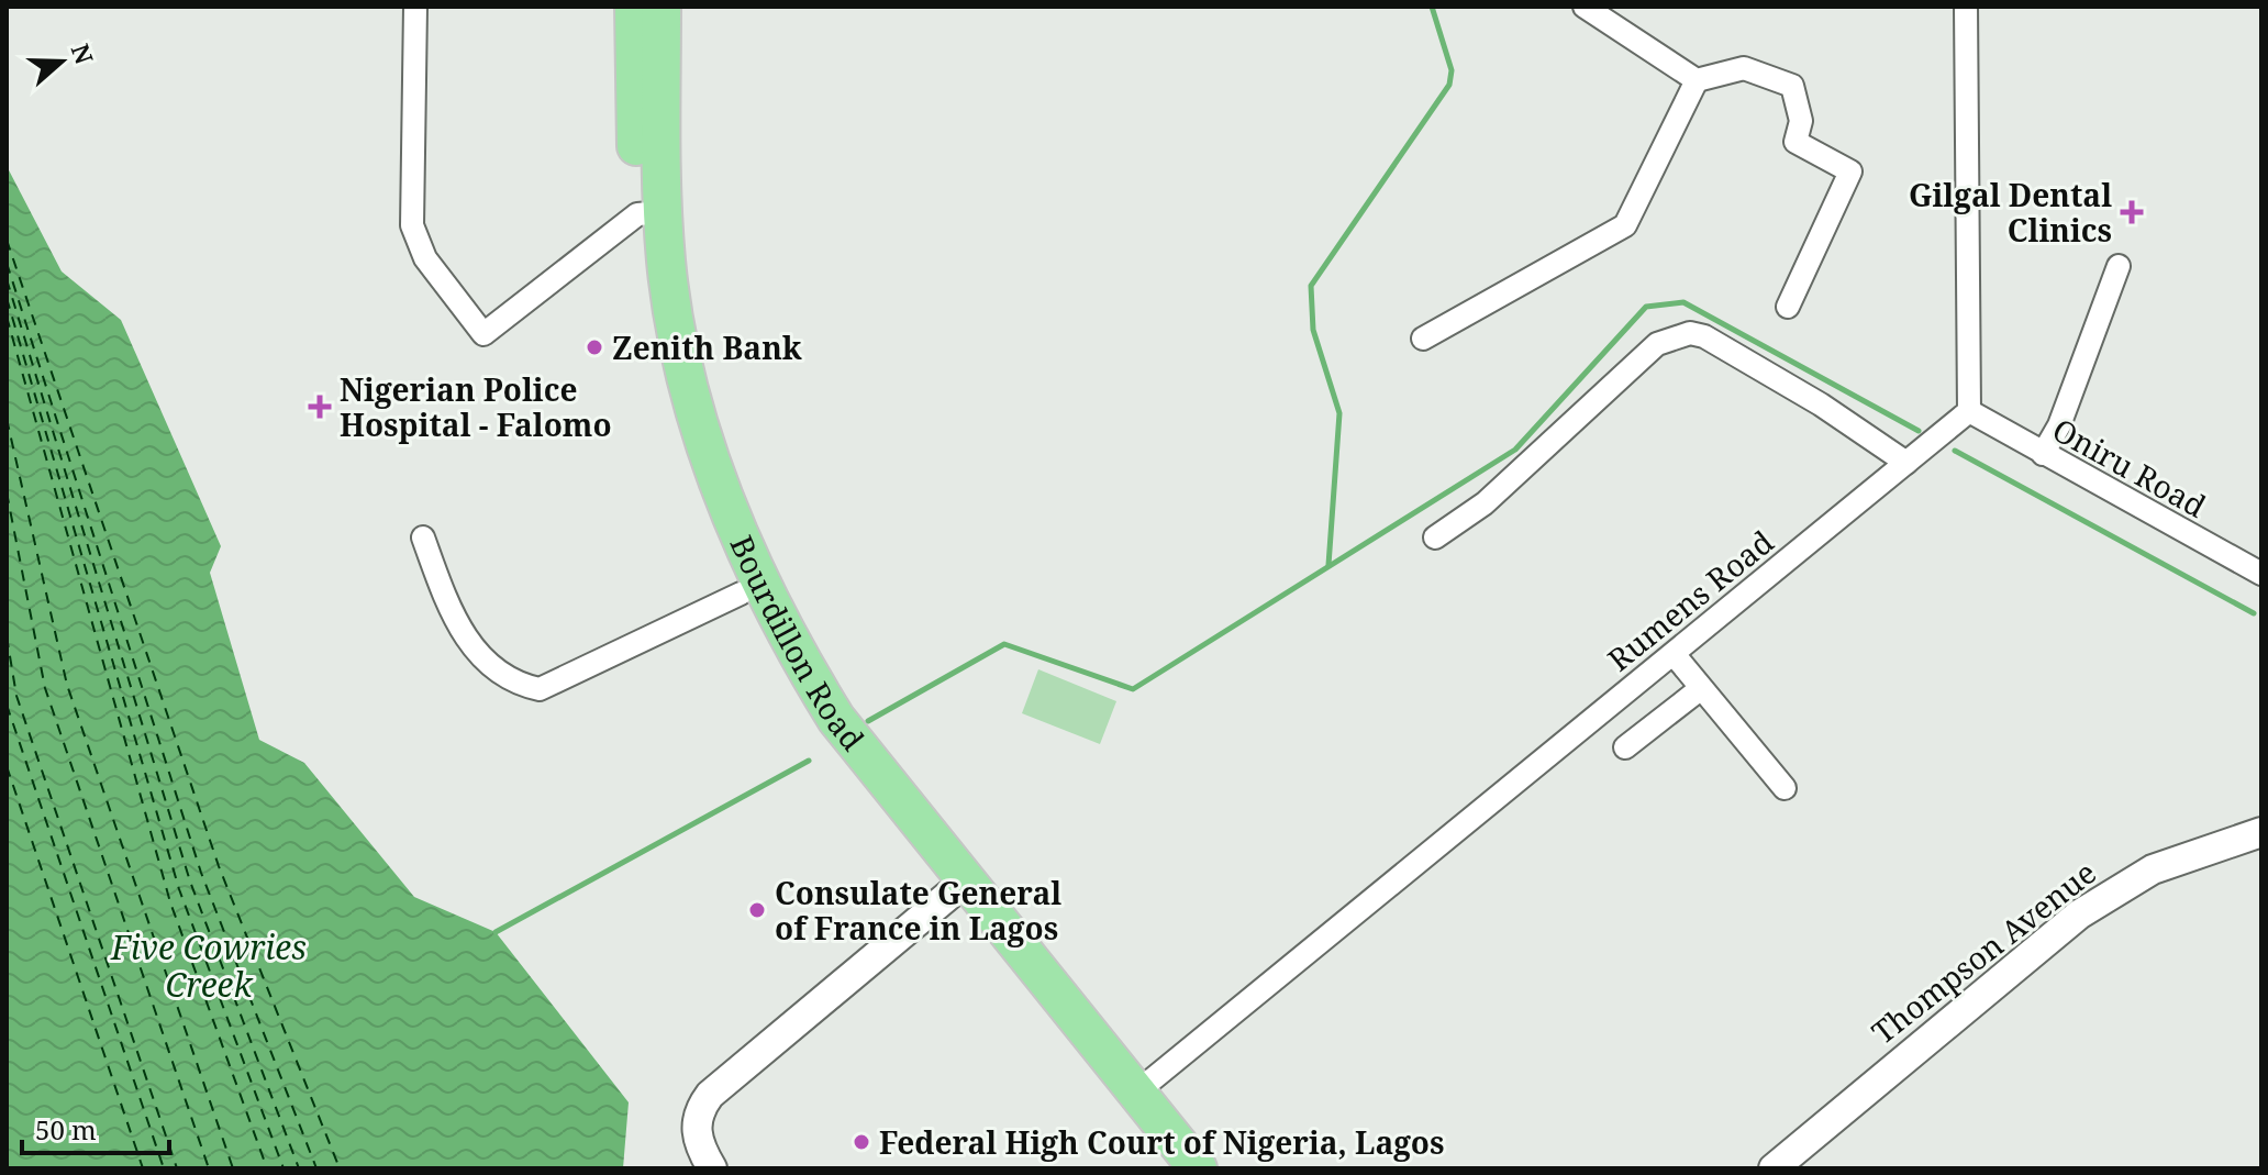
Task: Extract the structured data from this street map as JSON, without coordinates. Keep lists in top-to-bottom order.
{
  "streets": {
    "main road": ["Bourdillon Road"],
    "street": ["Oniru Road", "Rumens Road", "Thompson Avenue"]
  },
  "crossings": [
    ["Oniru Road", "Rumens Road"],
    ["Rumens Road", "Bourdillon Road"]
  ],
  "water": ["Five Cowries Creek"],
  "places": {
    "health": ["Gilgal Dental Clinics", "Nigerian Police Hospital - Falomo"],
    "other": ["Zenith Bank", "Consulate General of France in Lagos", "Federal High Court of Nigeria, Lagos"]
  },
  "scale_bar": "50 m",
  "north": "right"
}
